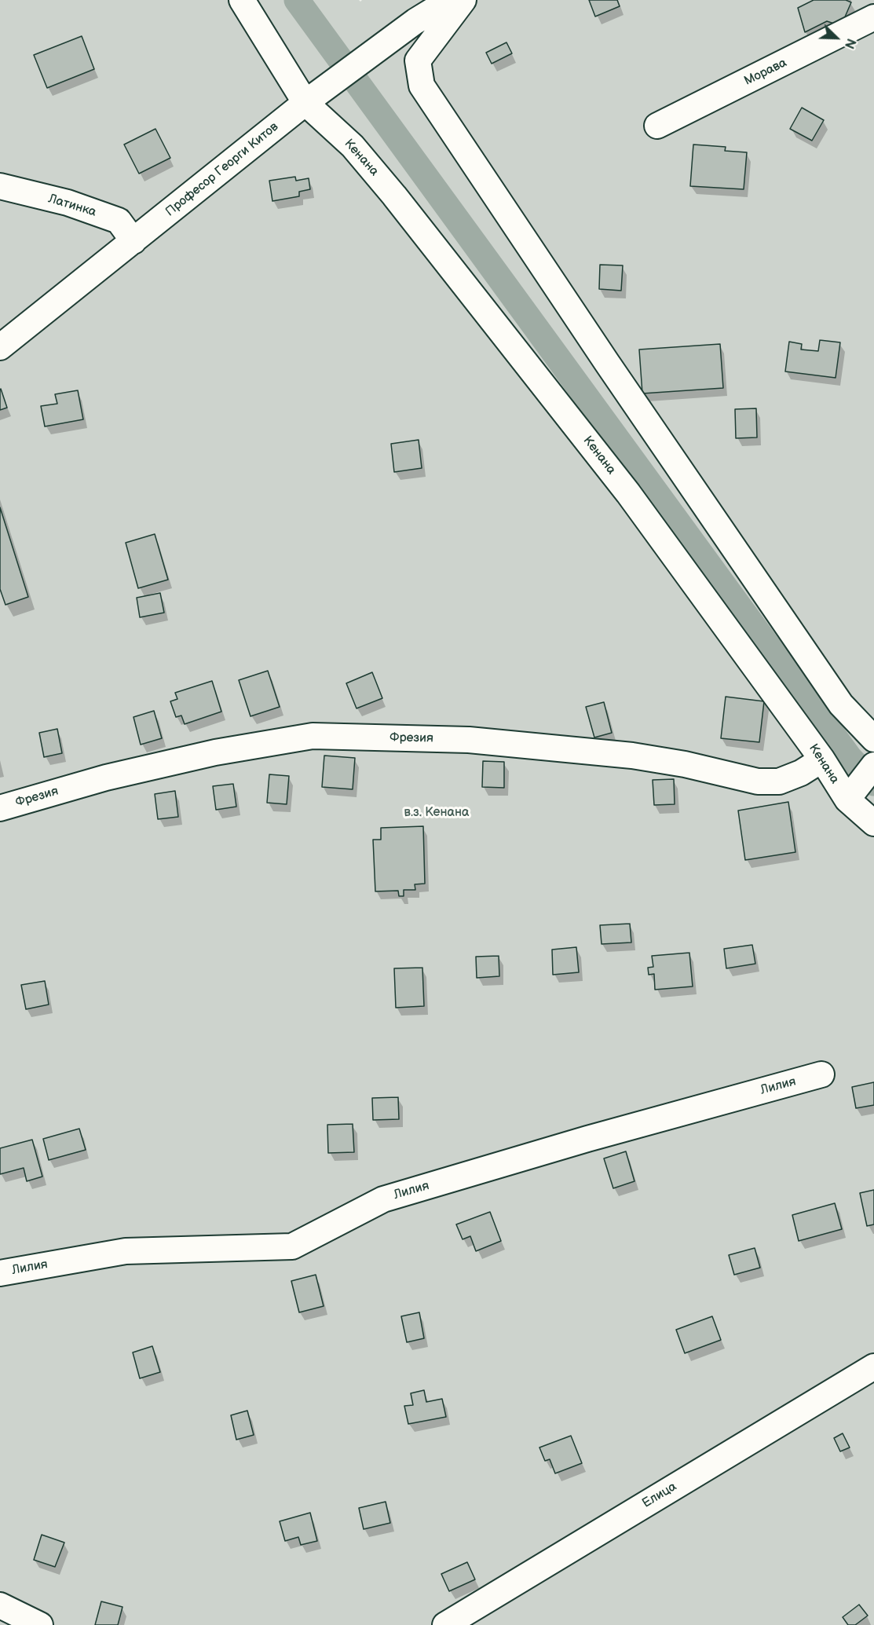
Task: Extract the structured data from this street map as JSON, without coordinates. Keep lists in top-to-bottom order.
{
  "streets": {
    "street": [
      "Морава",
      "Кенана",
      "Професор Георги Китов",
      "Латинка",
      "Фрезия",
      "Лилия",
      "Елица"
    ]
  },
  "crossings": [
    ["Кенана", "Професор Георги Китов"],
    ["Кенана", "Фрезия"],
    ["Професор Георги Китов", "Латинка"]
  ],
  "parks": ["в.з. Кенана"],
  "north": "bottom right"
}
